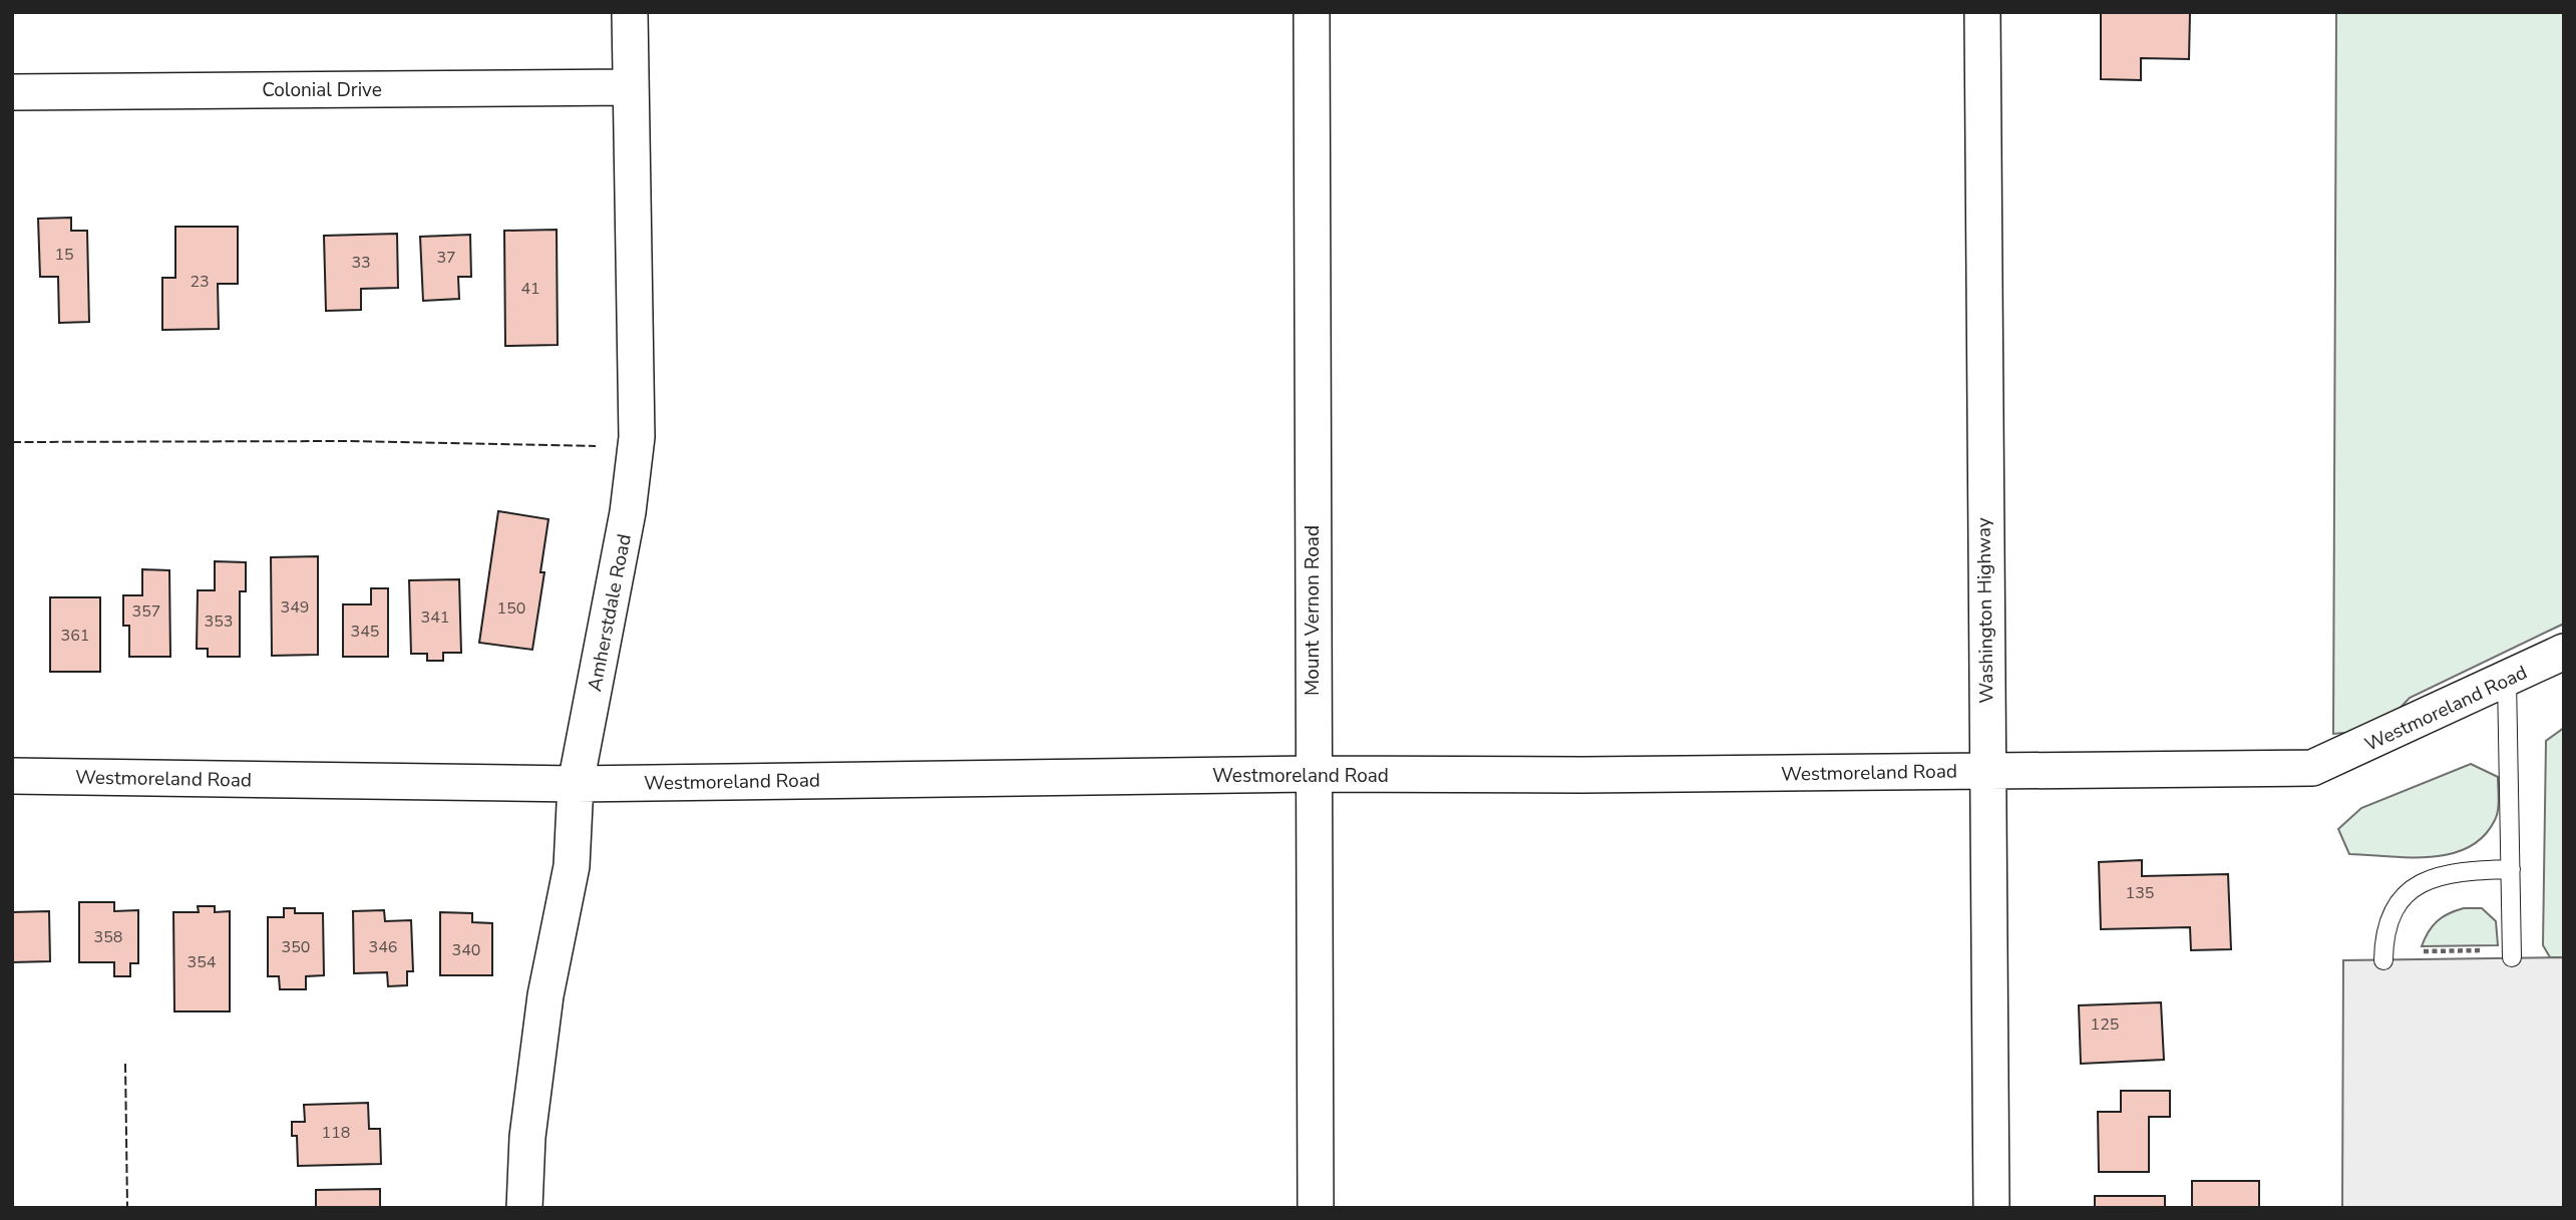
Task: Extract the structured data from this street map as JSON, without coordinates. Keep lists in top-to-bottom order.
{
  "streets": {
    "street": [
      "Colonial Drive",
      "Mount Vernon Road",
      "Washington Highway",
      "Amherstdale Road",
      "Westmoreland Road"
    ]
  },
  "crossings": [
    ["Colonial Drive", "Amherstdale Road"],
    ["Mount Vernon Road", "Westmoreland Road"],
    ["Washington Highway", "Westmoreland Road"],
    ["Amherstdale Road", "Westmoreland Road"]
  ],
  "house_numbers": [
    "15",
    "37",
    "33",
    "23",
    "41",
    "349",
    "150",
    "357",
    "341",
    "353",
    "345",
    "361",
    "135",
    "358",
    "350",
    "346",
    "340",
    "354",
    "125",
    "118"
  ]
}
